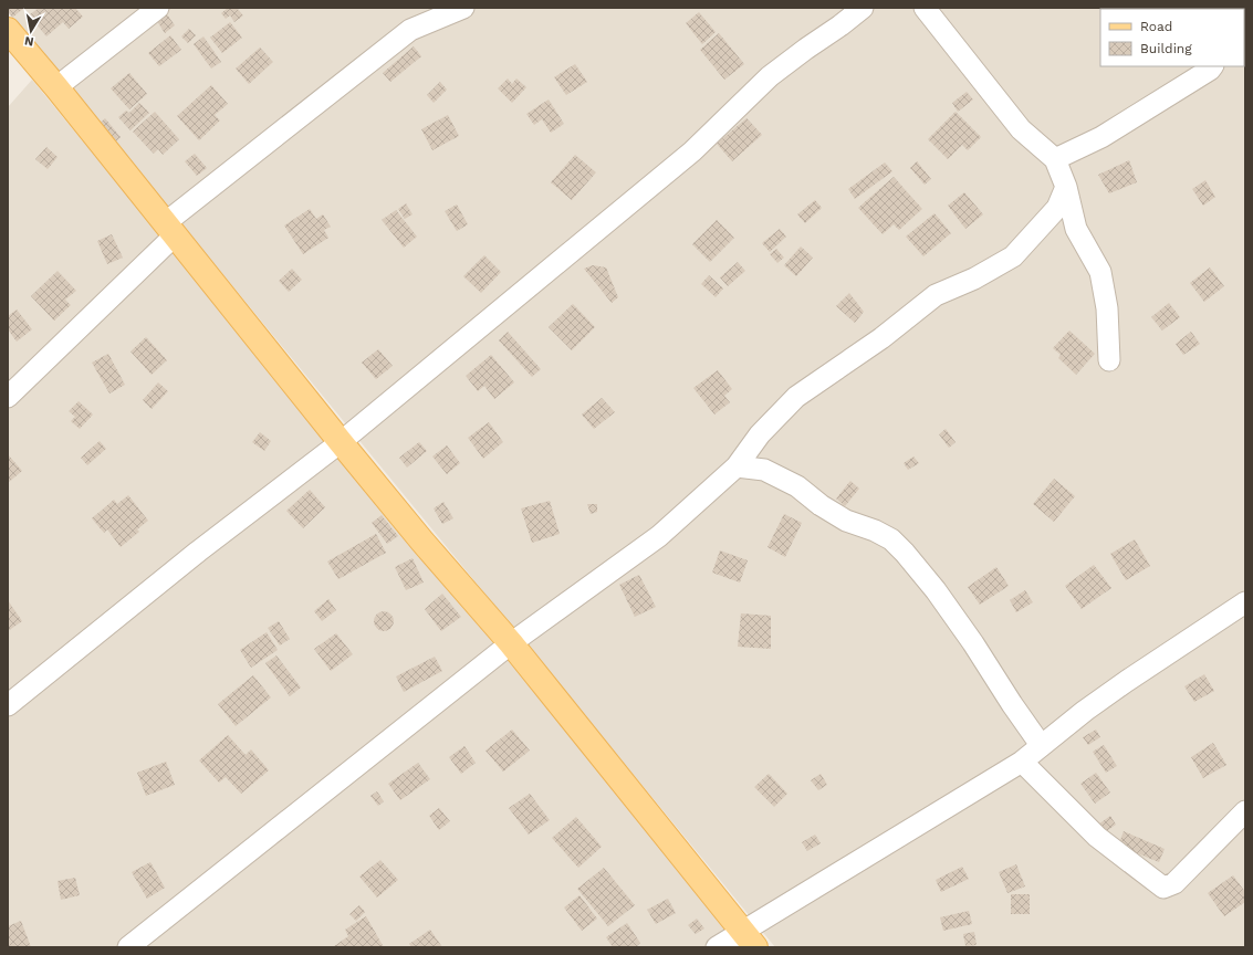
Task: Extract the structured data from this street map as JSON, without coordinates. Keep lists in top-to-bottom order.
{
  "legend": ["Road", "Building"],
  "north": "bottom"
}
